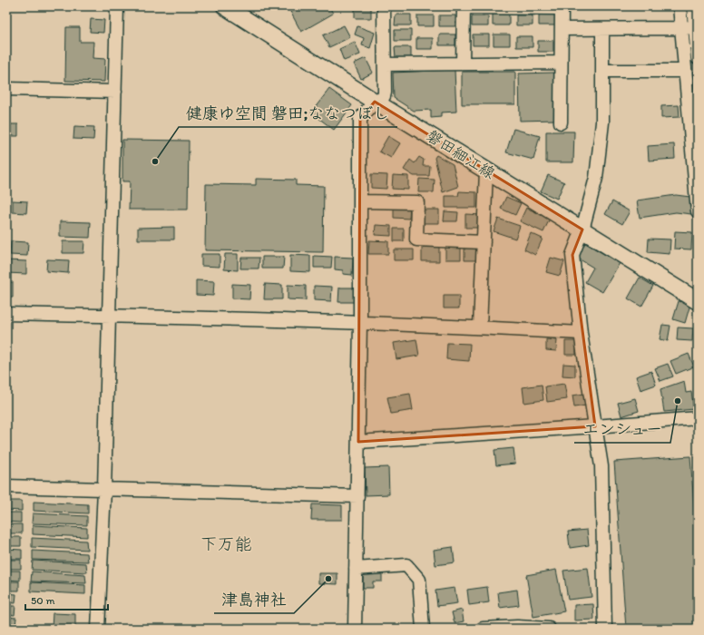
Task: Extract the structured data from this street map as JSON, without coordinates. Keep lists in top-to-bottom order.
{
  "streets": {
    "main road": ["磐田細江線"]
  },
  "districts": ["下万能"],
  "places": ["健康ゆ空間 磐田;ななつぼし", "エンシュー", "津島神社"],
  "scale_bar": "50 m"
}
